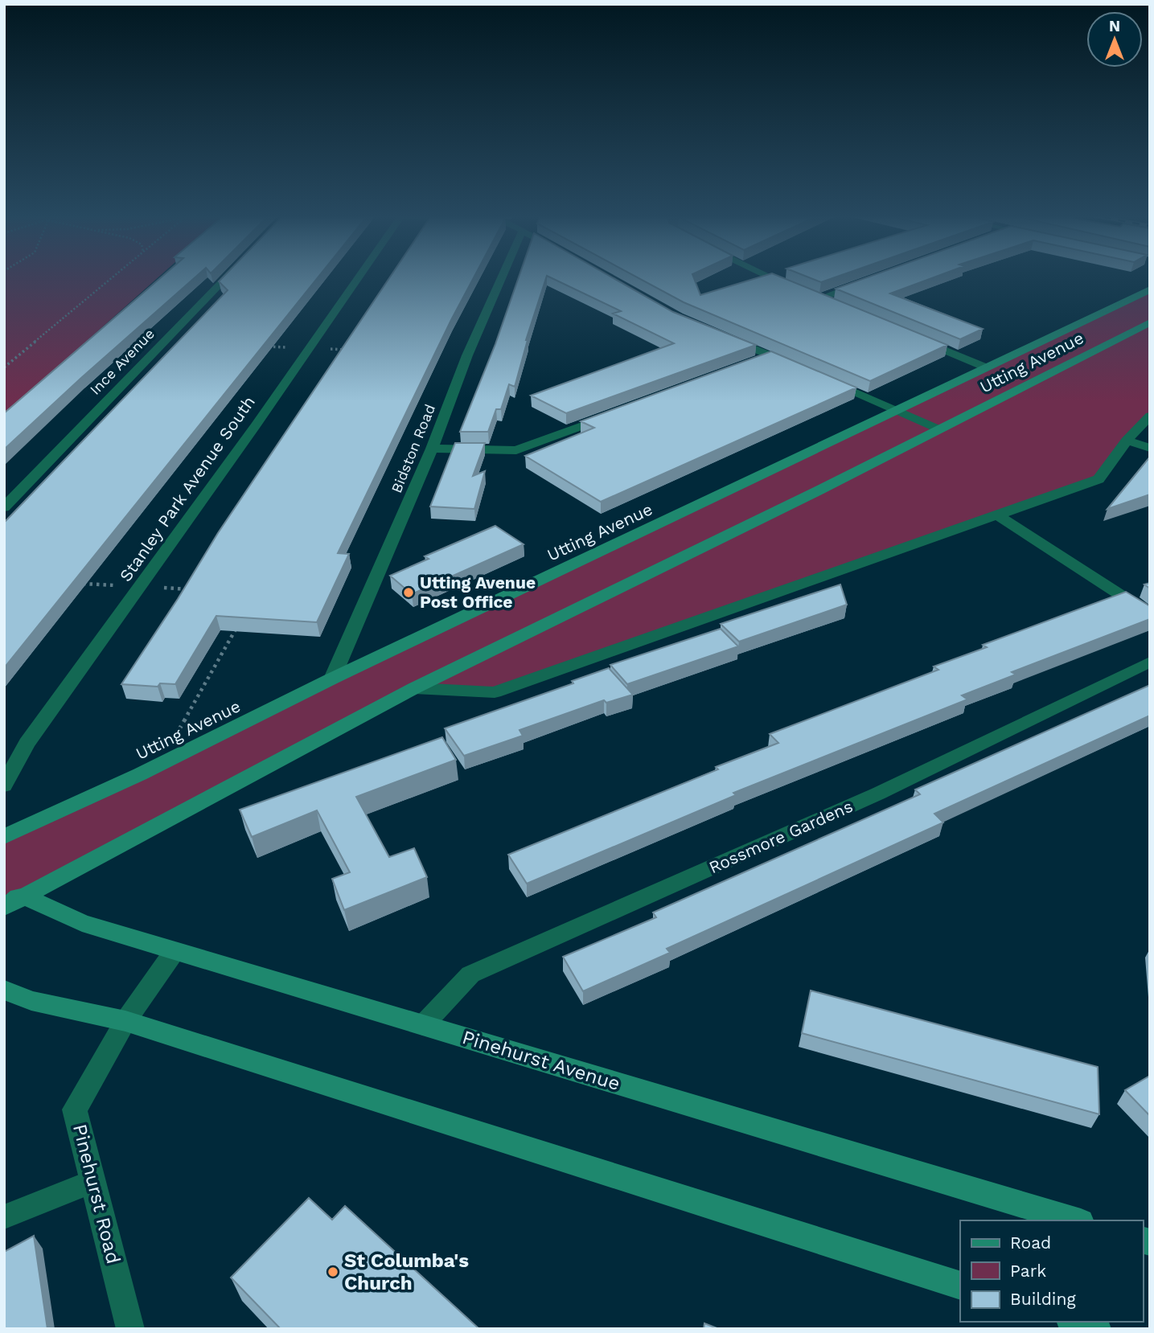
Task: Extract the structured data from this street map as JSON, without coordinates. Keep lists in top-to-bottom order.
{
  "streets": {
    "street": [
      "Ince Avenue",
      "Utting Avenue",
      "Bidston Road",
      "Stanley Park Avenue South",
      "Rossmore Gardens",
      "Pinehurst Avenue",
      "Pinehurst Road"
    ]
  },
  "crossings": [
    ["Utting Avenue", "Bidston Road"],
    ["Utting Avenue", "Pinehurst Avenue"],
    ["Rossmore Gardens", "Pinehurst Avenue"],
    ["Pinehurst Avenue", "Pinehurst Road"]
  ],
  "places": ["Utting Avenue Post Office", "St Columba's Church"],
  "legend": ["Road", "Park", "Building"],
  "north": "top"
}
